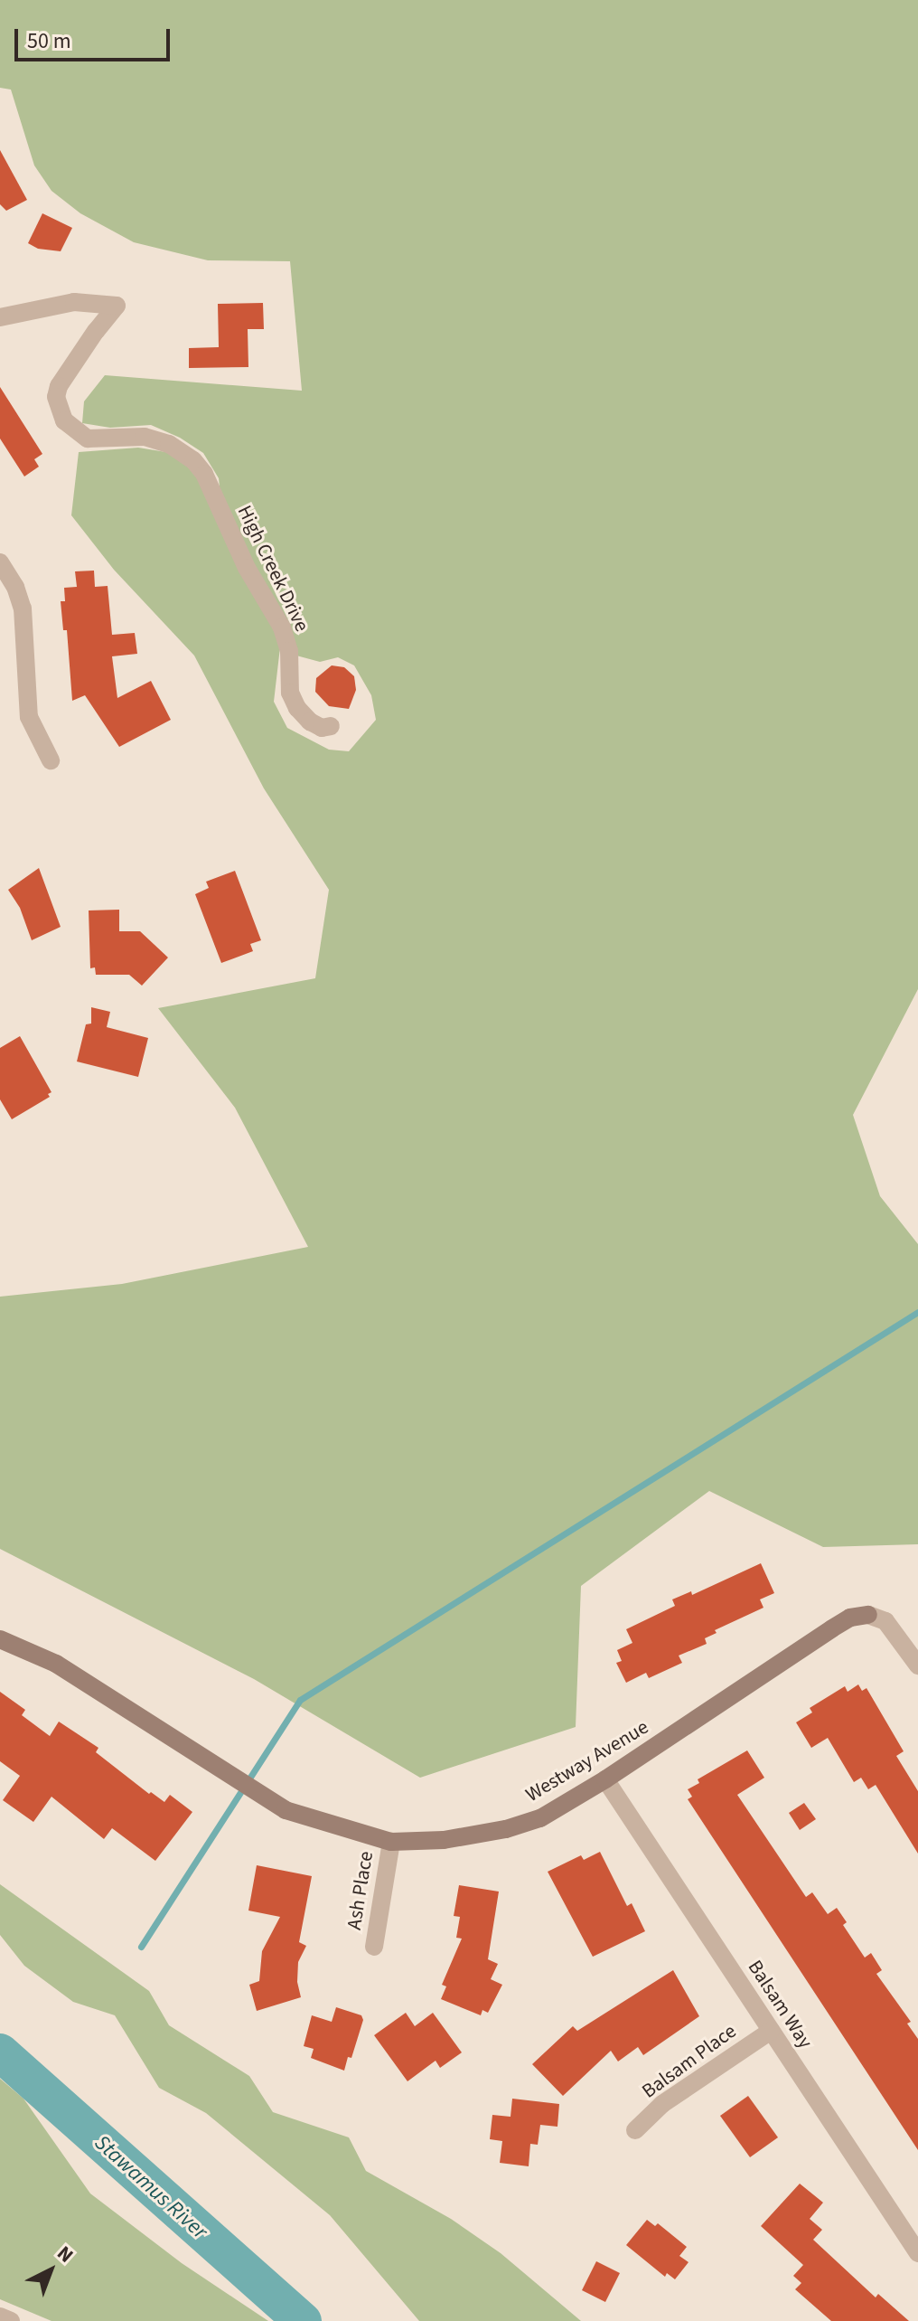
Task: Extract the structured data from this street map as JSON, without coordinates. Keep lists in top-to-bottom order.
{
  "streets": {
    "street": [
      "High Creek Drive",
      "Westway Avenue",
      "Ash Place",
      "Balsam Way",
      "Balsam Place"
    ]
  },
  "crossings": [
    ["Westway Avenue", "Ash Place"],
    ["Westway Avenue", "Balsam Way"],
    ["Balsam Way", "Balsam Place"]
  ],
  "water": ["Stawamus River"],
  "scale_bar": "50 m",
  "north": "top right"
}
